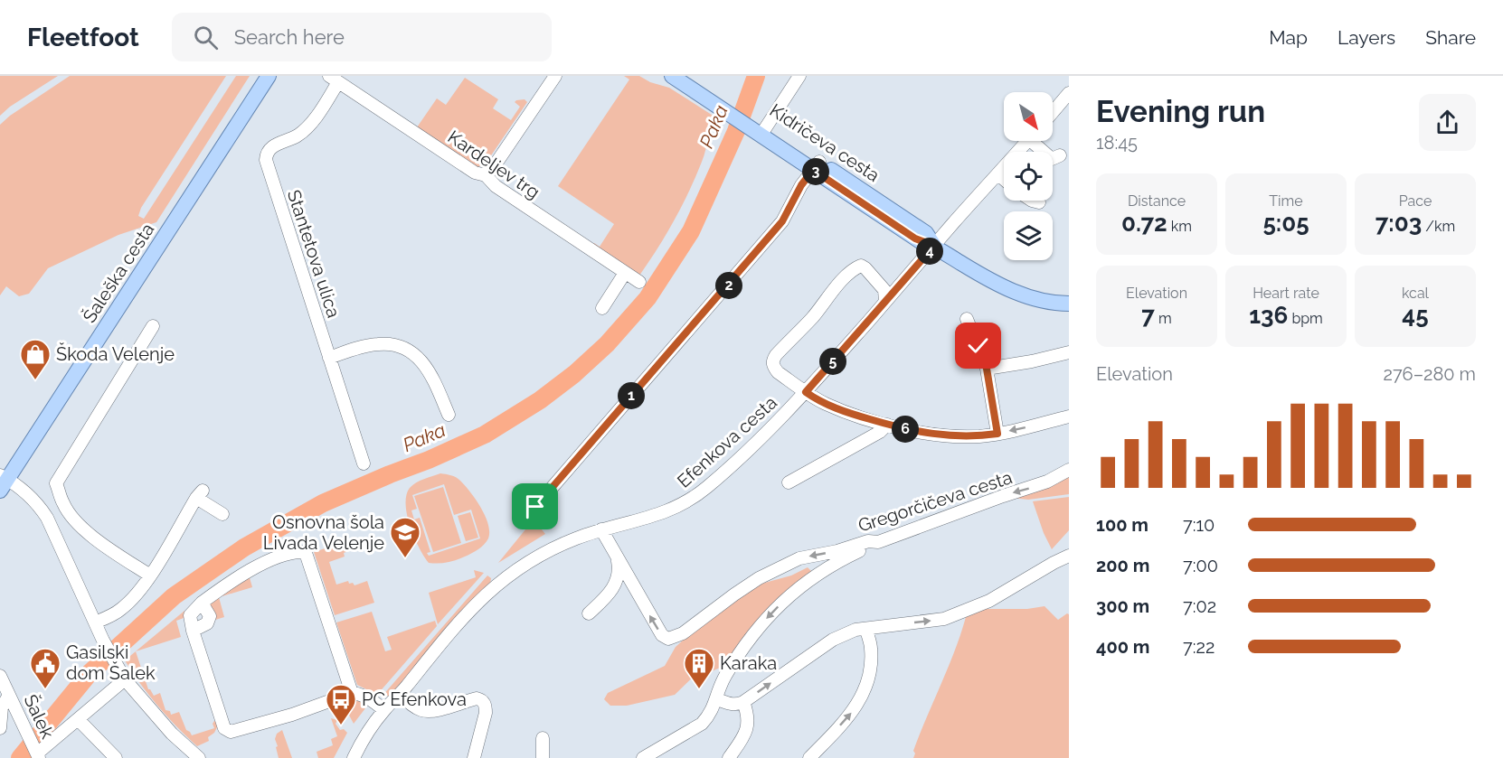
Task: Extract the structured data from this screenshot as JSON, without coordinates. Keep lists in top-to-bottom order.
{
  "streets": {
    "main road": ["Kidričeva cesta", "Šaleška cesta"],
    "street": [
      "Kardeljev trg",
      "Stantetova ulica",
      "Efenkova cesta",
      "Gregorčičeva cesta",
      "Šalek"
    ]
  },
  "crossings": [
    ["Kidričeva cesta", "Efenkova cesta"],
    ["Kardeljev trg", "Stantetova ulica"],
    ["Efenkova cesta", "Gregorčičeva cesta"]
  ],
  "water": ["Paka"],
  "places": {
    "shop": ["Škoda Velenje"],
    "school or university": ["Osnovna šola Livada Velenje"],
    "public building": ["Gasilski dom Šalek"],
    "building": ["Karaka"],
    "bus stop": ["PC Efenkova"]
  },
  "north": "bottom right",
  "page": {
    "header": "Fleetfoot",
    "search": "Search here",
    "nav": ["Map", "Layers", "Share"],
    "heading": ["Evening run", "18:45"],
    "pins": [
      "3",
      "4",
      "2",
      "5",
      "1",
      "6"
    ],
    "stats": [
      ["Distance", "0.72 km"],
      ["Time", "5:05"],
      ["Pace", "7:03 /km"],
      ["Elevation", "7 m"],
      ["Heart rate", "136 bpm"],
      ["kcal", "45"]
    ],
    "chart": ["Elevation", "276–280 m"],
    "list": [
      {
        "name": "100 m",
        "note": "7:10"
      },
      {
        "name": "200 m",
        "note": "7:00"
      },
      {
        "name": "300 m",
        "note": "7:02"
      },
      {
        "name": "400 m",
        "note": "7:22"
      }
    ]
  }
}
